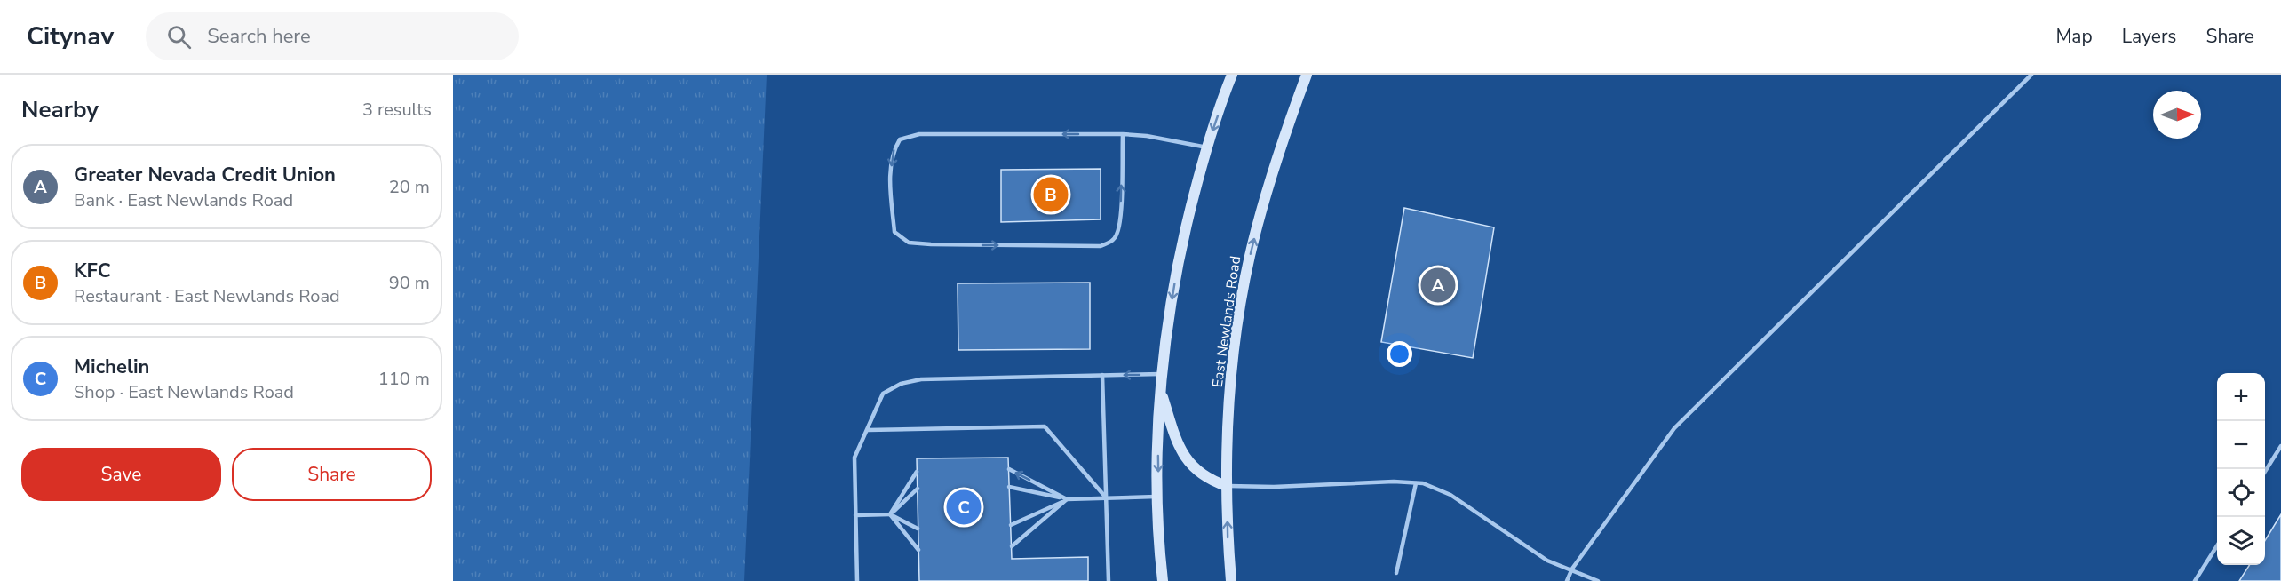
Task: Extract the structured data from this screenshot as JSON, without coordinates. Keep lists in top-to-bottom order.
{
  "streets": {
    "street": ["East Newlands Road"]
  },
  "north": "right",
  "page": {
    "header": "Citynav",
    "search": "Search here",
    "nav": ["Map", "Layers", "Share"],
    "heading": ["Nearby", "3 results"],
    "list": [
      {
        "mark": "A",
        "name": "Greater Nevada Credit Union",
        "note": "Bank · East Newlands Road",
        "value": "20 m"
      },
      {
        "mark": "B",
        "name": "KFC",
        "note": "Restaurant · East Newlands Road",
        "value": "90 m"
      },
      {
        "mark": "C",
        "name": "Michelin",
        "note": "Shop · East Newlands Road",
        "value": "110 m"
      }
    ],
    "pins": ["B", "A", "C"],
    "map_buttons": ["+", "−"],
    "buttons": ["Save", "Share"]
  }
}
